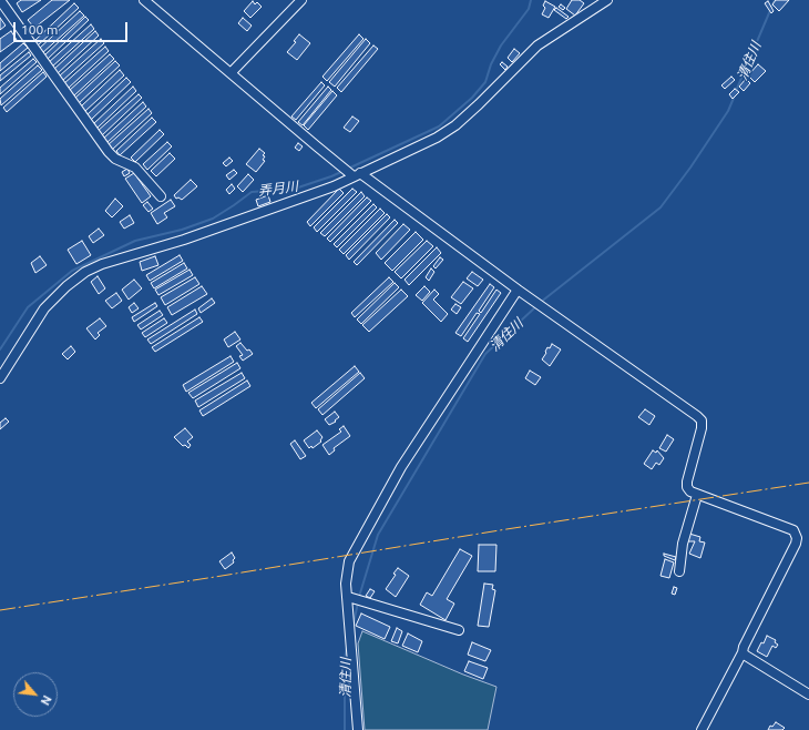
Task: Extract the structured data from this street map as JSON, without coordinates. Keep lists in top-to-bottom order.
{
  "water": ["清住川", "弄月川"],
  "scale_bar": "100 m",
  "north": "bottom right"
}
